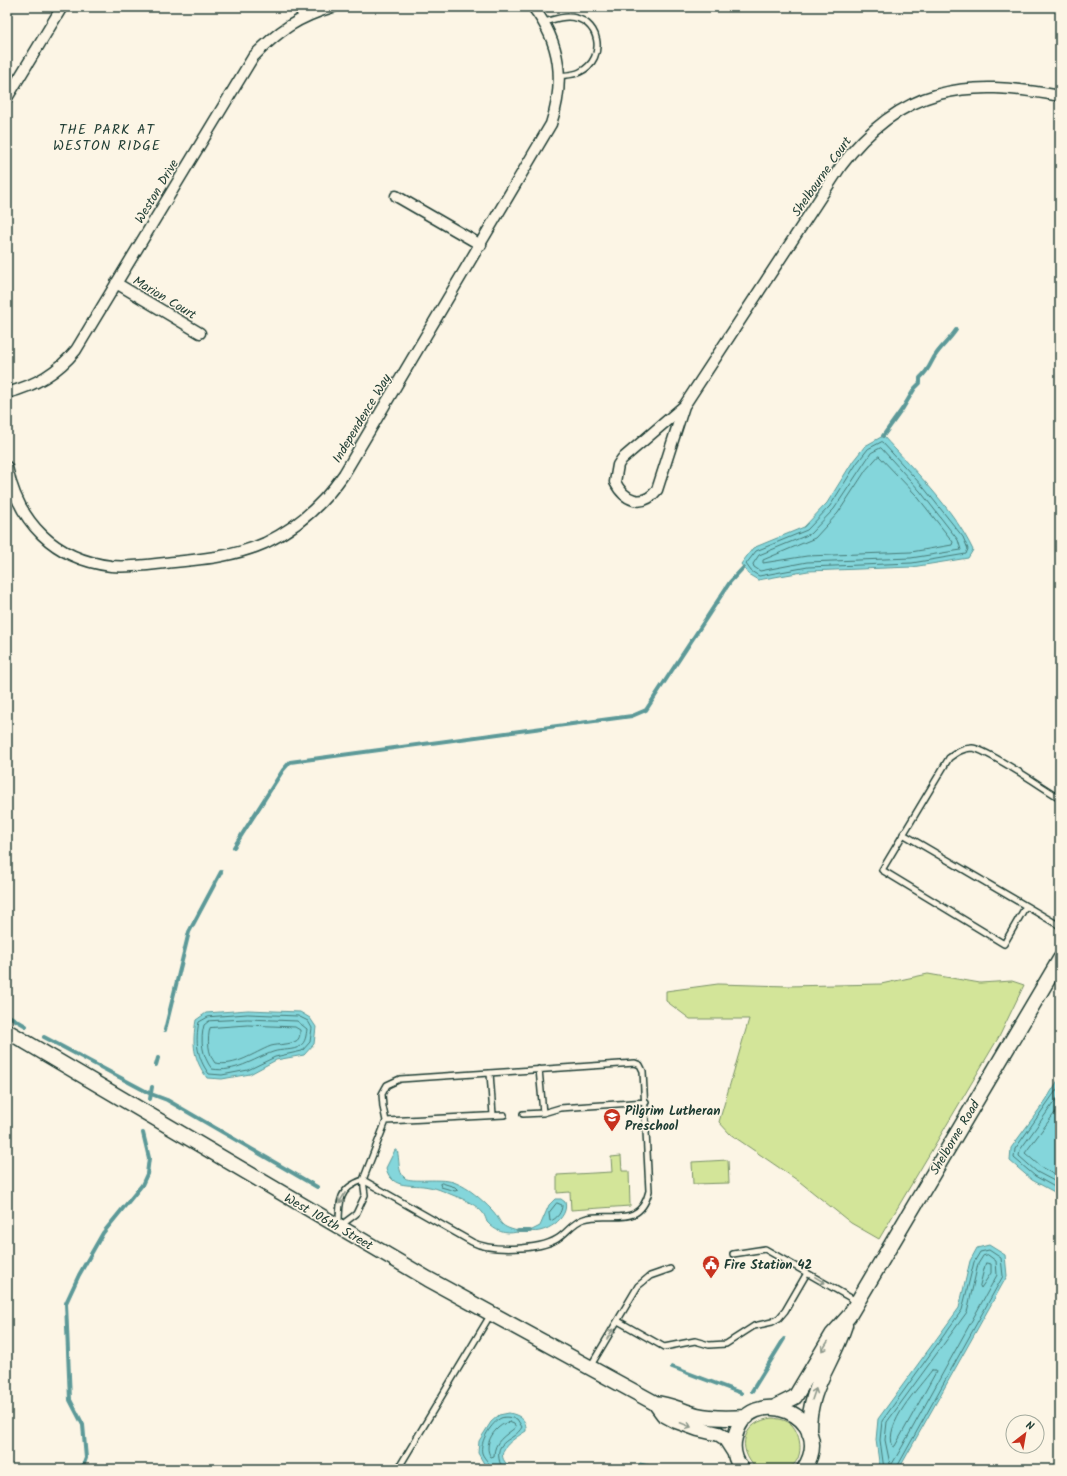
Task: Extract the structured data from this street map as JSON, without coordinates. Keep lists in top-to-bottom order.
{
  "streets": {
    "street": [
      "Shelbourne Court",
      "Weston Drive",
      "Marion Court",
      "Independence Way",
      "Shelborne Road",
      "West 106th Street"
    ]
  },
  "crossings": [
    ["Weston Drive", "Marion Court"],
    ["Shelborne Road", "West 106th Street"]
  ],
  "districts": ["THE PARK AT WESTON RIDGE"],
  "places": {
    "school or university": ["Pilgrim Lutheran Preschool"],
    "public building": ["Fire Station 42"]
  },
  "north": "top right"
}
